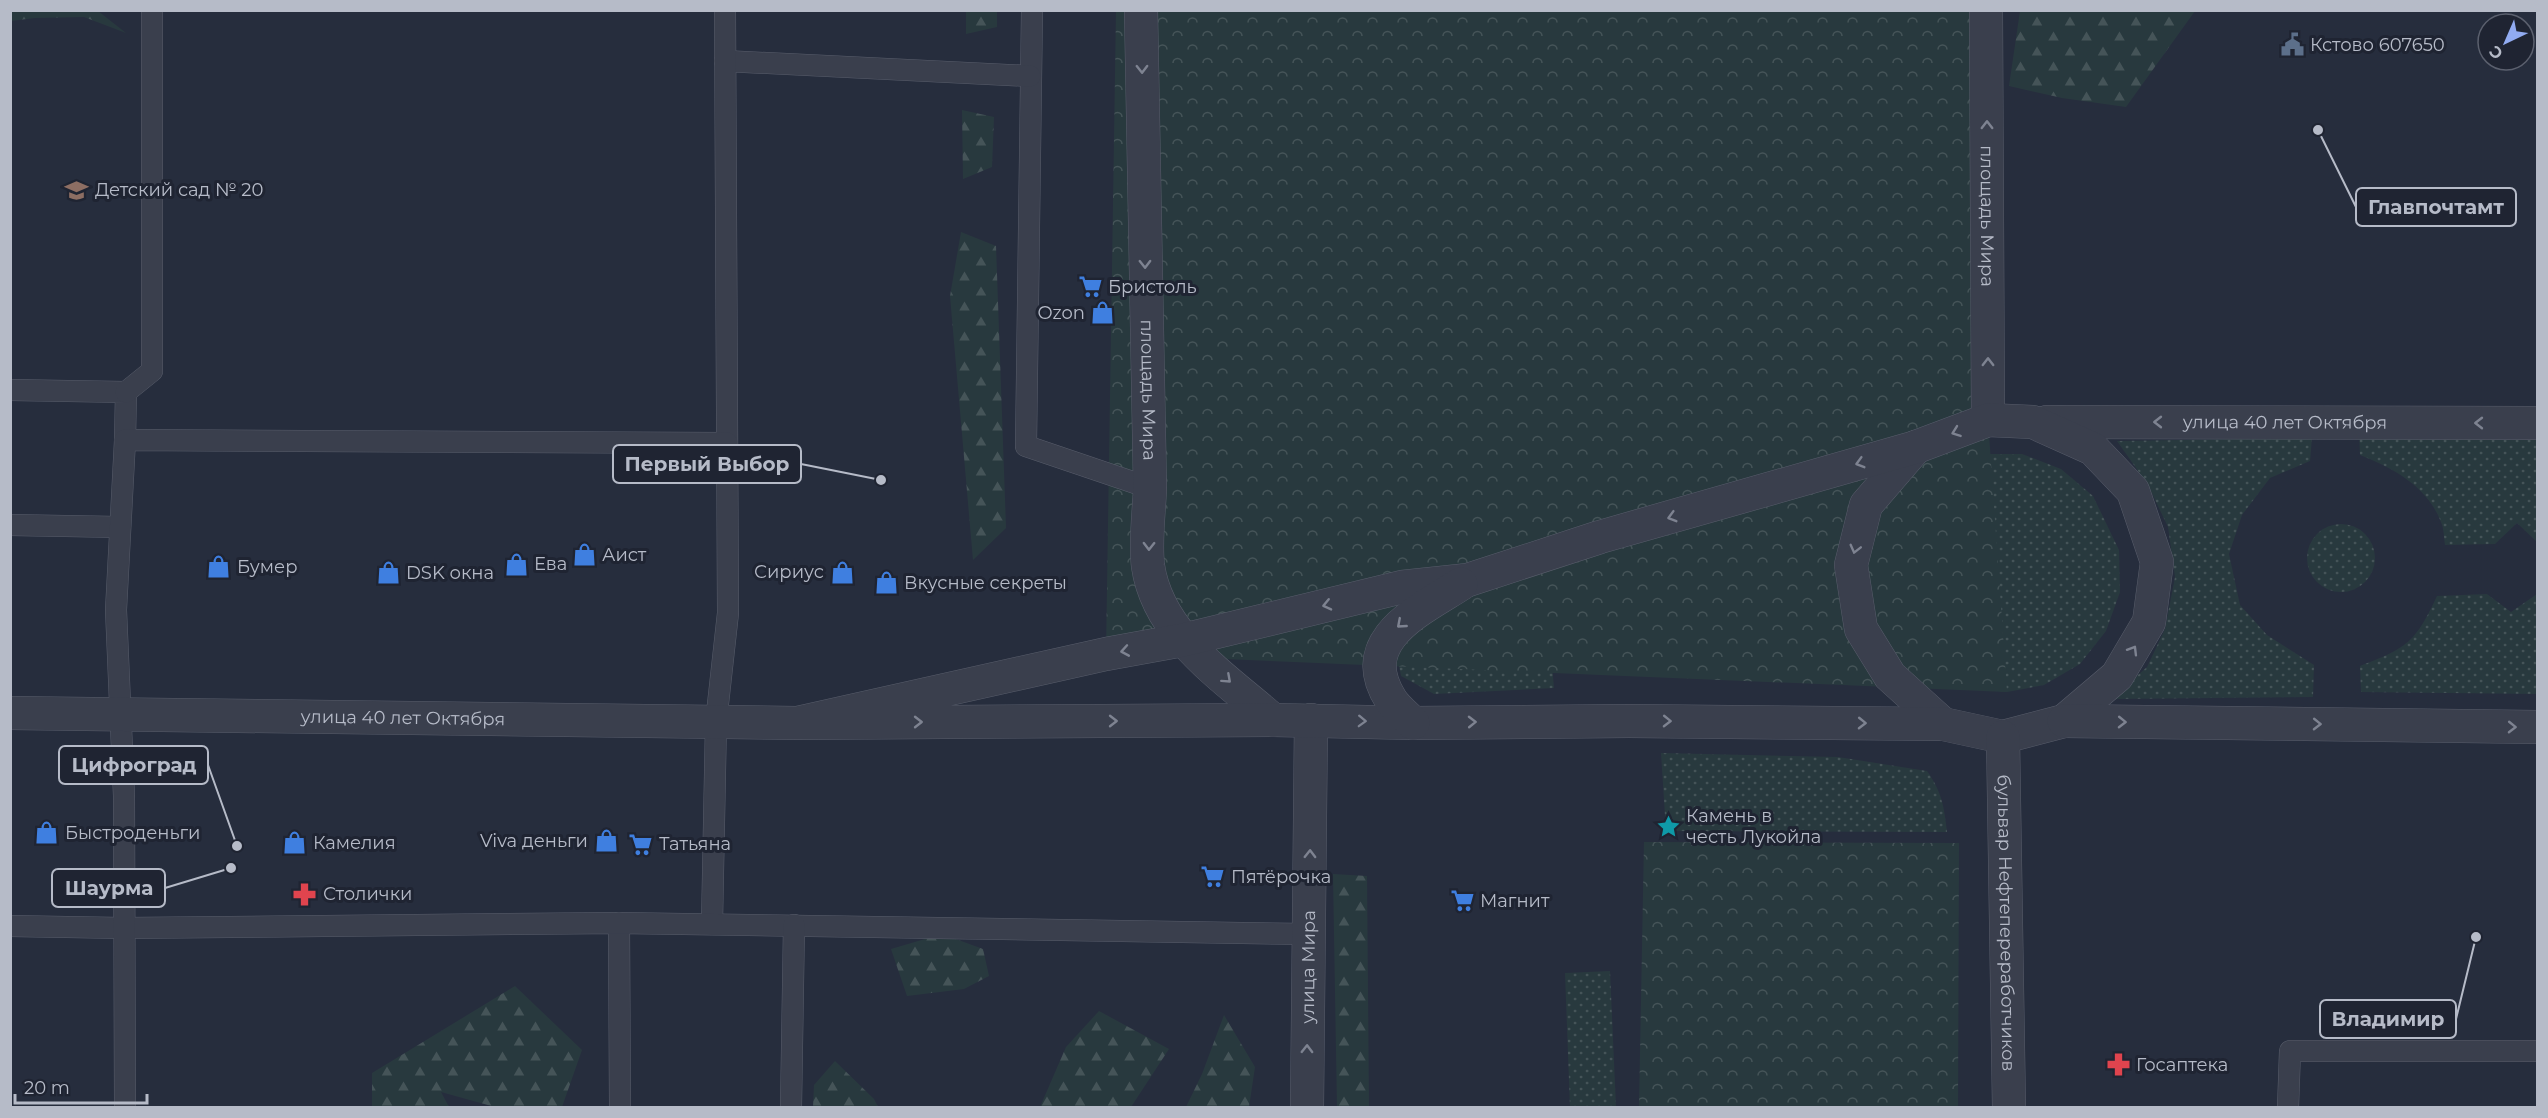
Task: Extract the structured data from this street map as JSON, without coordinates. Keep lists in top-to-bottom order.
{
  "streets": {
    "street": [
      "площадь Мира",
      "улица 40 лет Октября",
      "бульвар Нефтепереработчиков",
      "улица Мира"
    ]
  },
  "crossings": [
    ["площадь Мира", "улица 40 лет Октября"]
  ],
  "one_way": ["улица 40 лет Октября", "улица Мира"],
  "places": {
    "public building": ["Кстово 607650"],
    "other": [
      "Главпочтамт",
      "Первый Выбор",
      "Цифроград",
      "Шаурма",
      "Владимир"
    ],
    "school or university": ["Детский сад № 20"],
    "supermarket": [
      "Бристоль",
      "Татьяна",
      "Пятёрочка",
      "Магнит"
    ],
    "shop": [
      "Ozon",
      "Аист",
      "Ева",
      "Бумер",
      "Сириус",
      "DSK окна",
      "Вкусные секреты",
      "Быстроденьги",
      "Viva деньги",
      "Камелия"
    ],
    "place": ["Камень в честь Лукойла"],
    "pharmacy": ["Столички", "Госаптека"]
  },
  "scale_bar": "20 m",
  "north": "bottom left"
}
